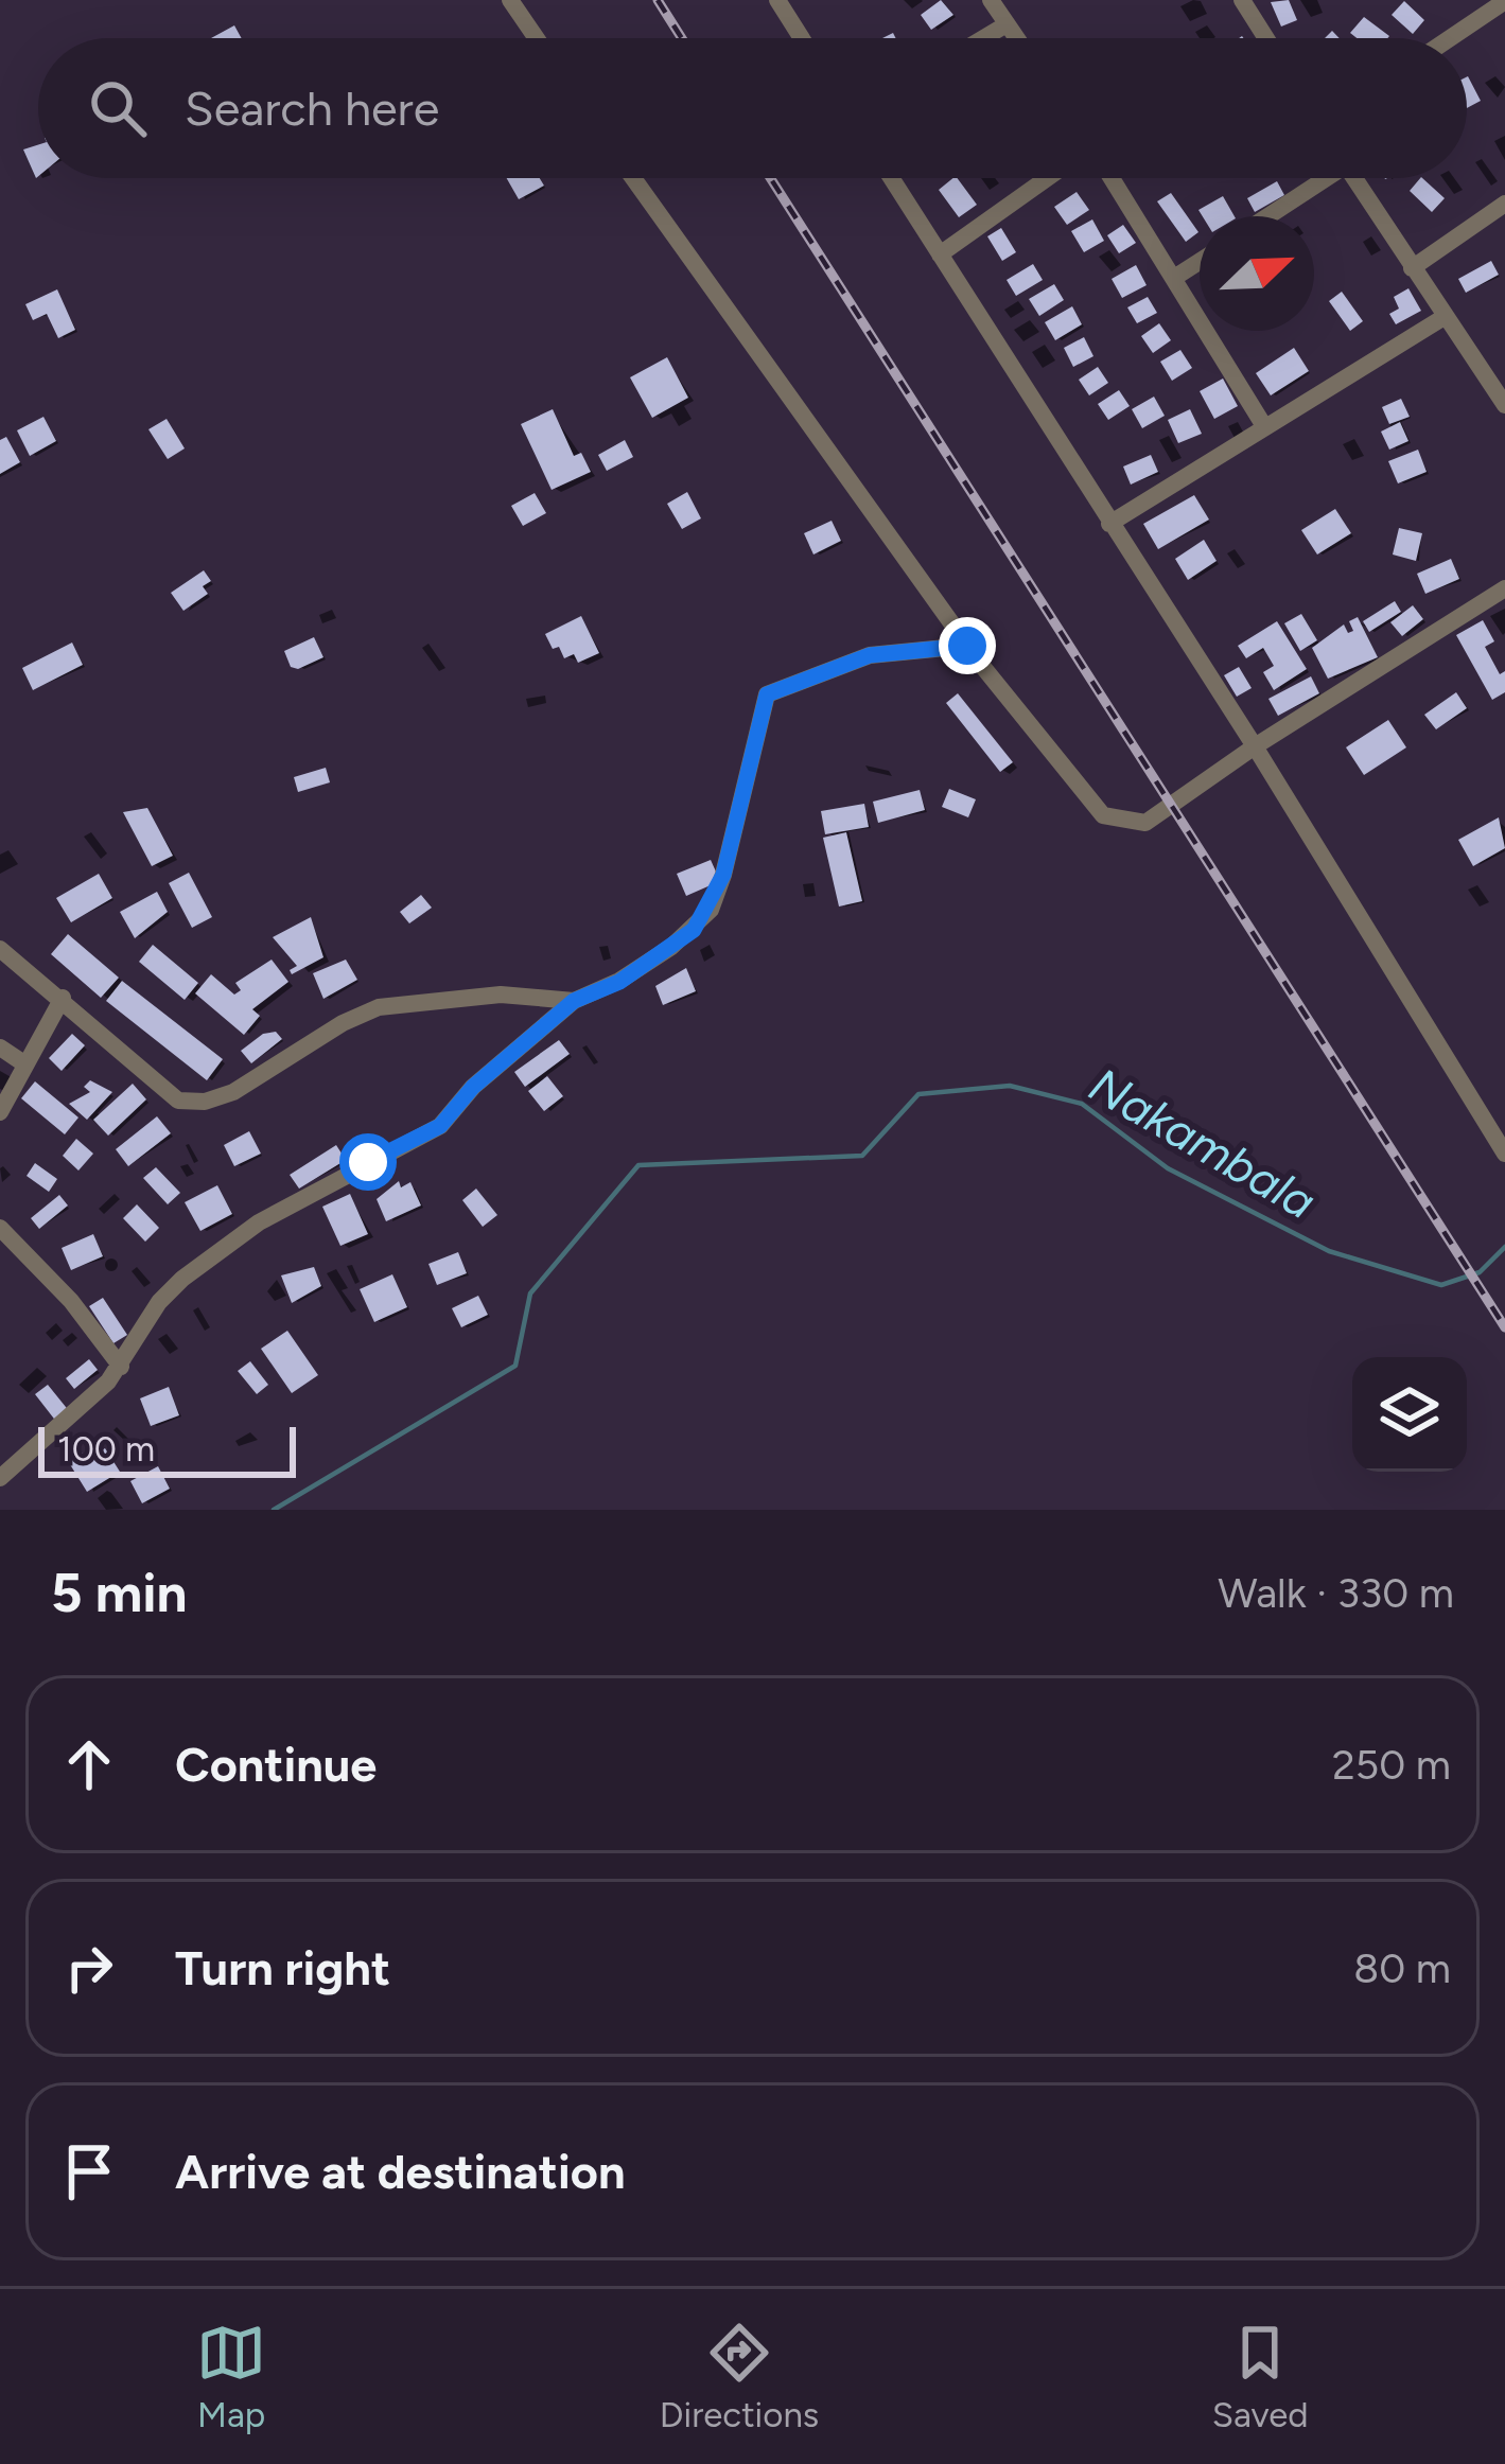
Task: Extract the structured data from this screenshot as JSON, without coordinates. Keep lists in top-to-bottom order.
{
  "water": ["Nakambala"],
  "scale_bar": "100 m",
  "north": "top right",
  "page": {
    "search": "Search here",
    "scale": "100 m",
    "heading": ["5 min", "Walk · 330 m"],
    "list": [
      ["Continue", "250 m"],
      ["Turn right", "80 m"],
      "Arrive at destination"
    ],
    "nav": ["Map", "Directions", "Saved"]
  }
}
